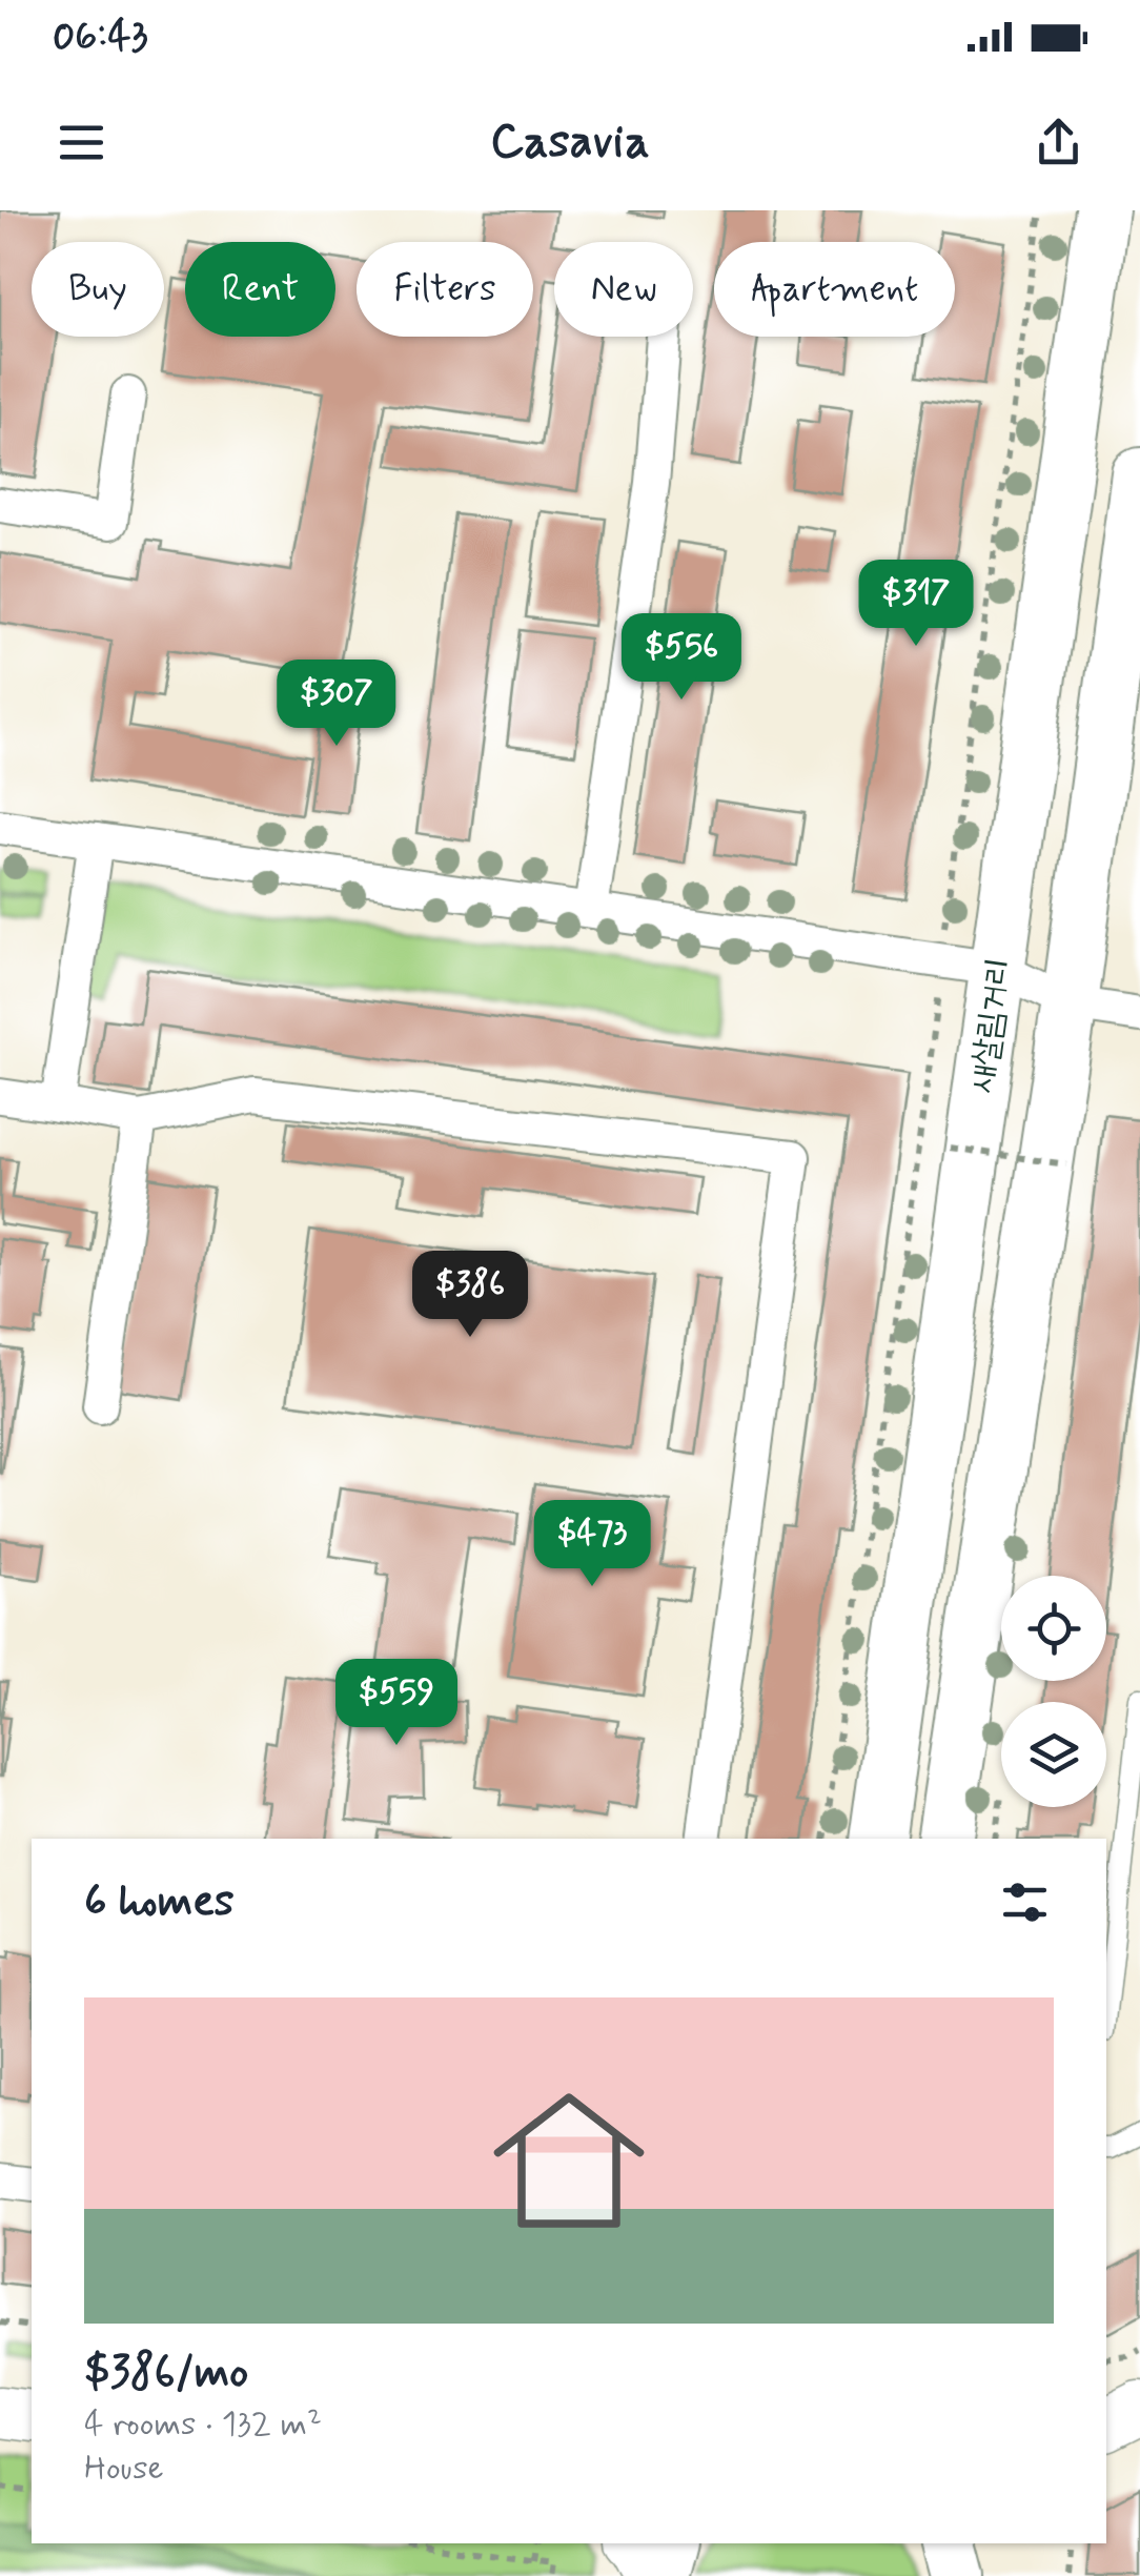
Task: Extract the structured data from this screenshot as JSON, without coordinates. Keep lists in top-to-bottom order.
{
  "streets": {
    "main road": ["새살림거리"]
  },
  "page": {
    "status": "06:43",
    "header": "Casavia",
    "chip": [
      "Buy",
      "Rent",
      "Filters",
      "New",
      "Apartment"
    ],
    "price": [
      "$317",
      "$556",
      "$307",
      "$386",
      "$473",
      "$559"
    ],
    "heading": "6 homes",
    "list": [
      {
        "name": "$386/mo",
        "note": "4 rooms · 132 m² · House"
      }
    ]
  }
}
